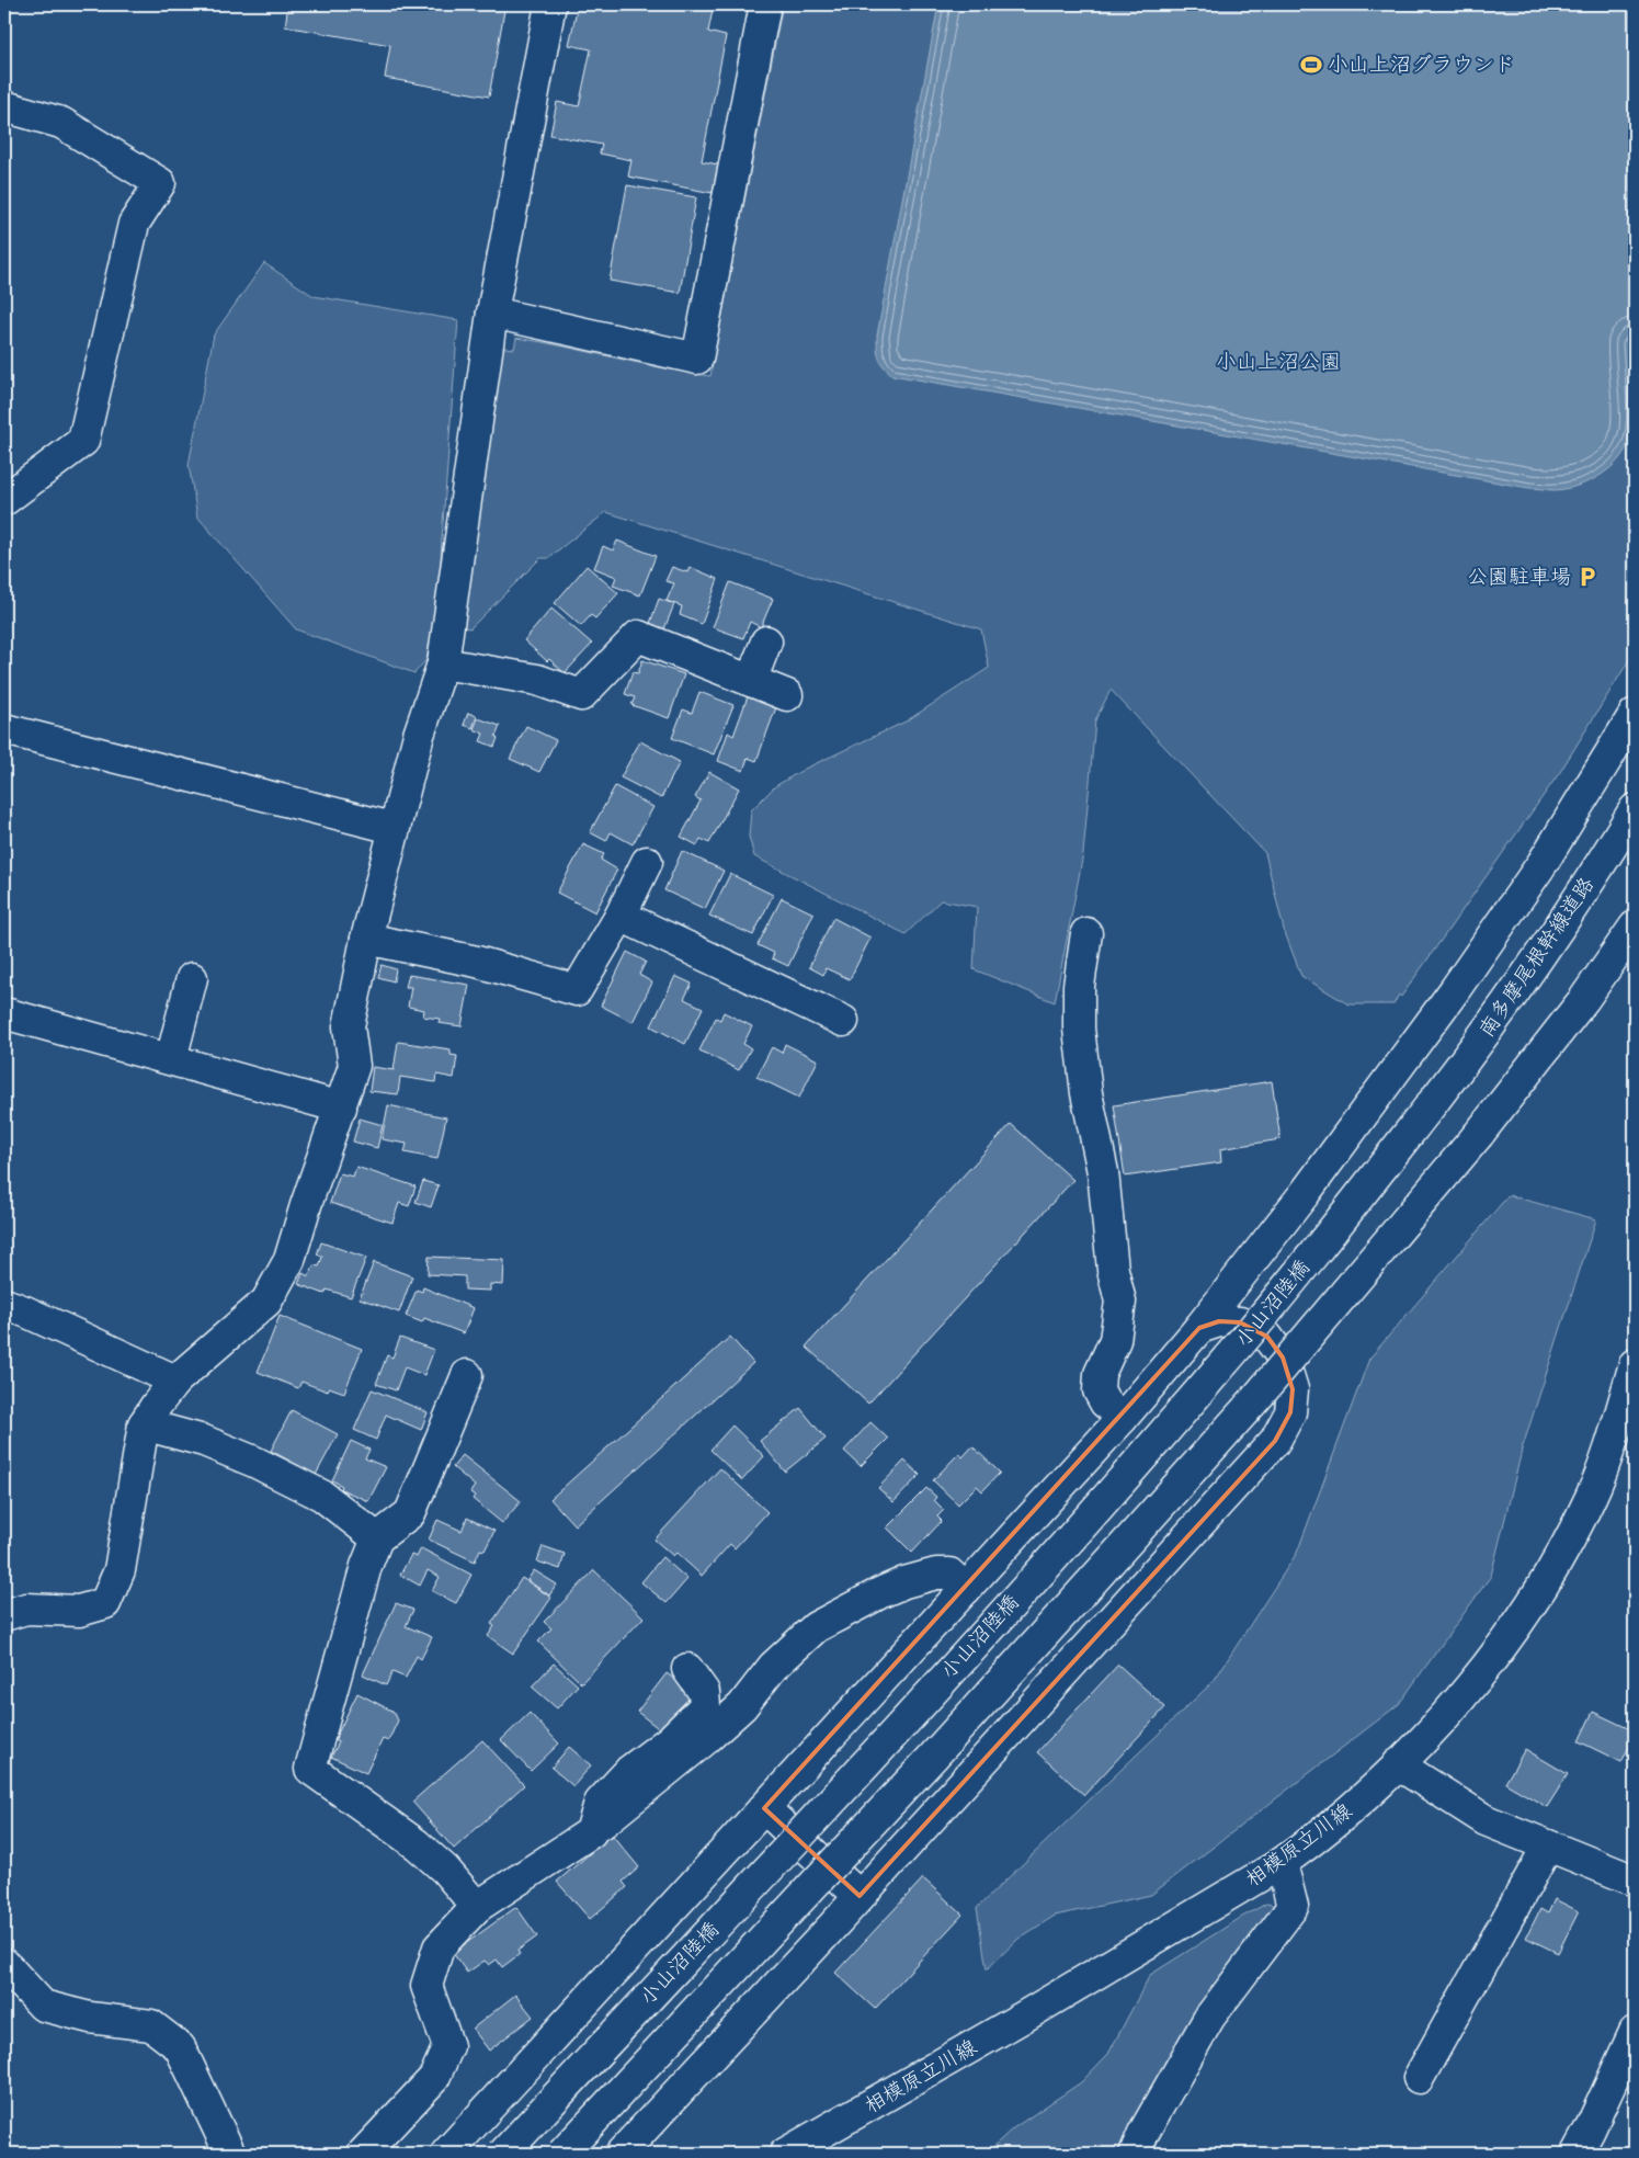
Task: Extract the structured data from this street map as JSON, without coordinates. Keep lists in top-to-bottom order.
{
  "streets": {
    "main road": ["南多摩尾根幹線道路", "小山沼陸橋", "相模原立川線"]
  },
  "crossings": [
    ["南多摩尾根幹線道路", "小山沼陸橋"]
  ],
  "parks": ["小山上沼公園"],
  "places": {
    "sports": ["小山上沼グラウンド"],
    "parking": ["公園駐車場"]
  }
}
